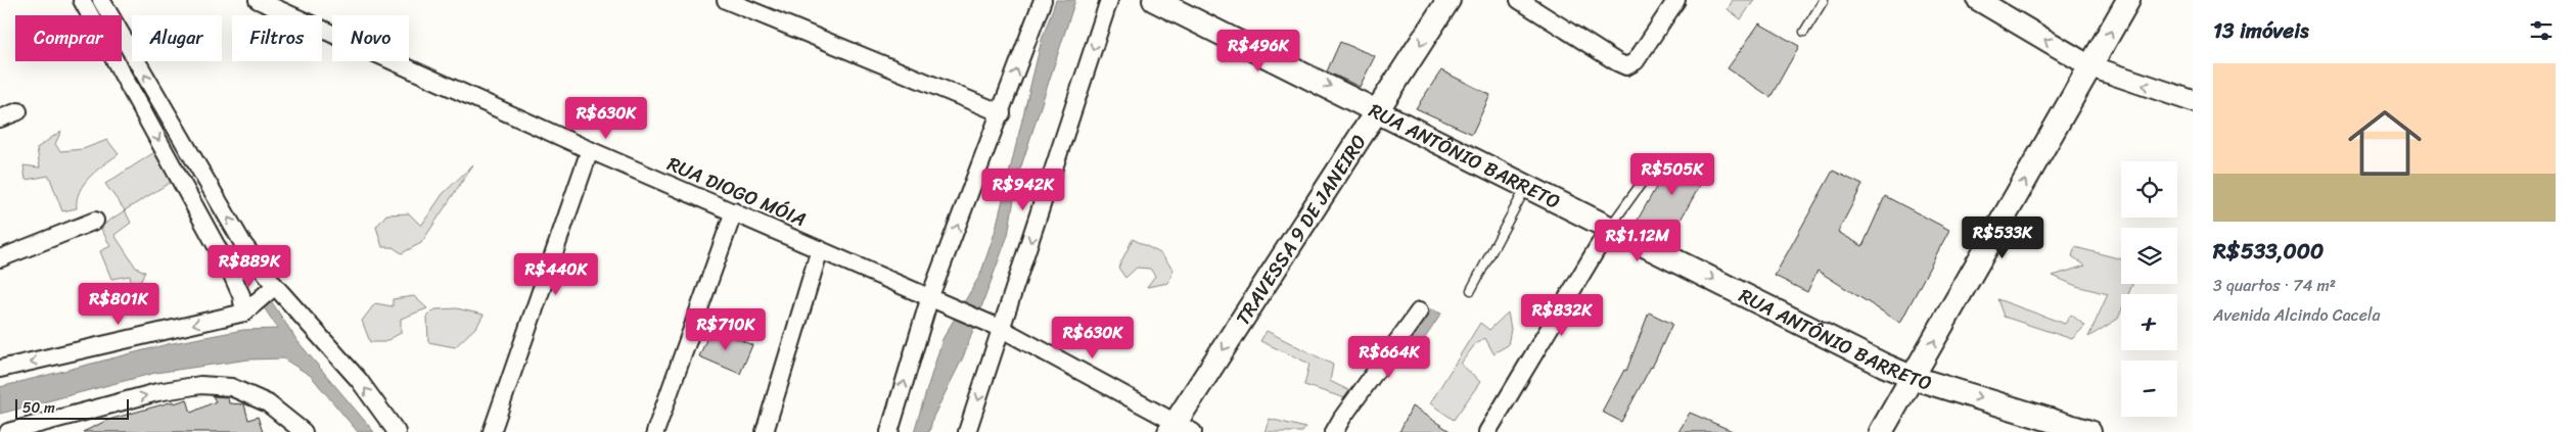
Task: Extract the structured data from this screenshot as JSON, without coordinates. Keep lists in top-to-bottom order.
{
  "streets": {
    "main road": ["RUA ANTÔNIO BARRETO", "TRAVESSA 9 DE JANEIRO"],
    "street": ["RUA DIOGO MÓIA"]
  },
  "crossings": [
    ["RUA ANTÔNIO BARRETO", "TRAVESSA 9 DE JANEIRO"],
    ["RUA DIOGO MÓIA", "TRAVESSA 9 DE JANEIRO"]
  ],
  "one_way": ["RUA ANTÔNIO BARRETO", "TRAVESSA 9 DE JANEIRO"],
  "scale_bar": "50 m",
  "page": {
    "heading": "13 imóveis",
    "chip": [
      "Comprar",
      "Alugar",
      "Filtros",
      "Novo"
    ],
    "price": [
      "R$496K",
      "R$630K",
      "R$505K",
      "R$942K",
      "R$533K",
      "R$1.12M",
      "R$889K",
      "R$440K",
      "R$801K",
      "R$832K",
      "R$710K",
      "R$630K",
      "R$664K"
    ],
    "list": [
      {
        "name": "R$533,000",
        "note": "3 quartos · 74 m² · Avenida Alcindo Cacela"
      }
    ],
    "map_buttons": ["+", "−"],
    "scale": "50 m"
  }
}
